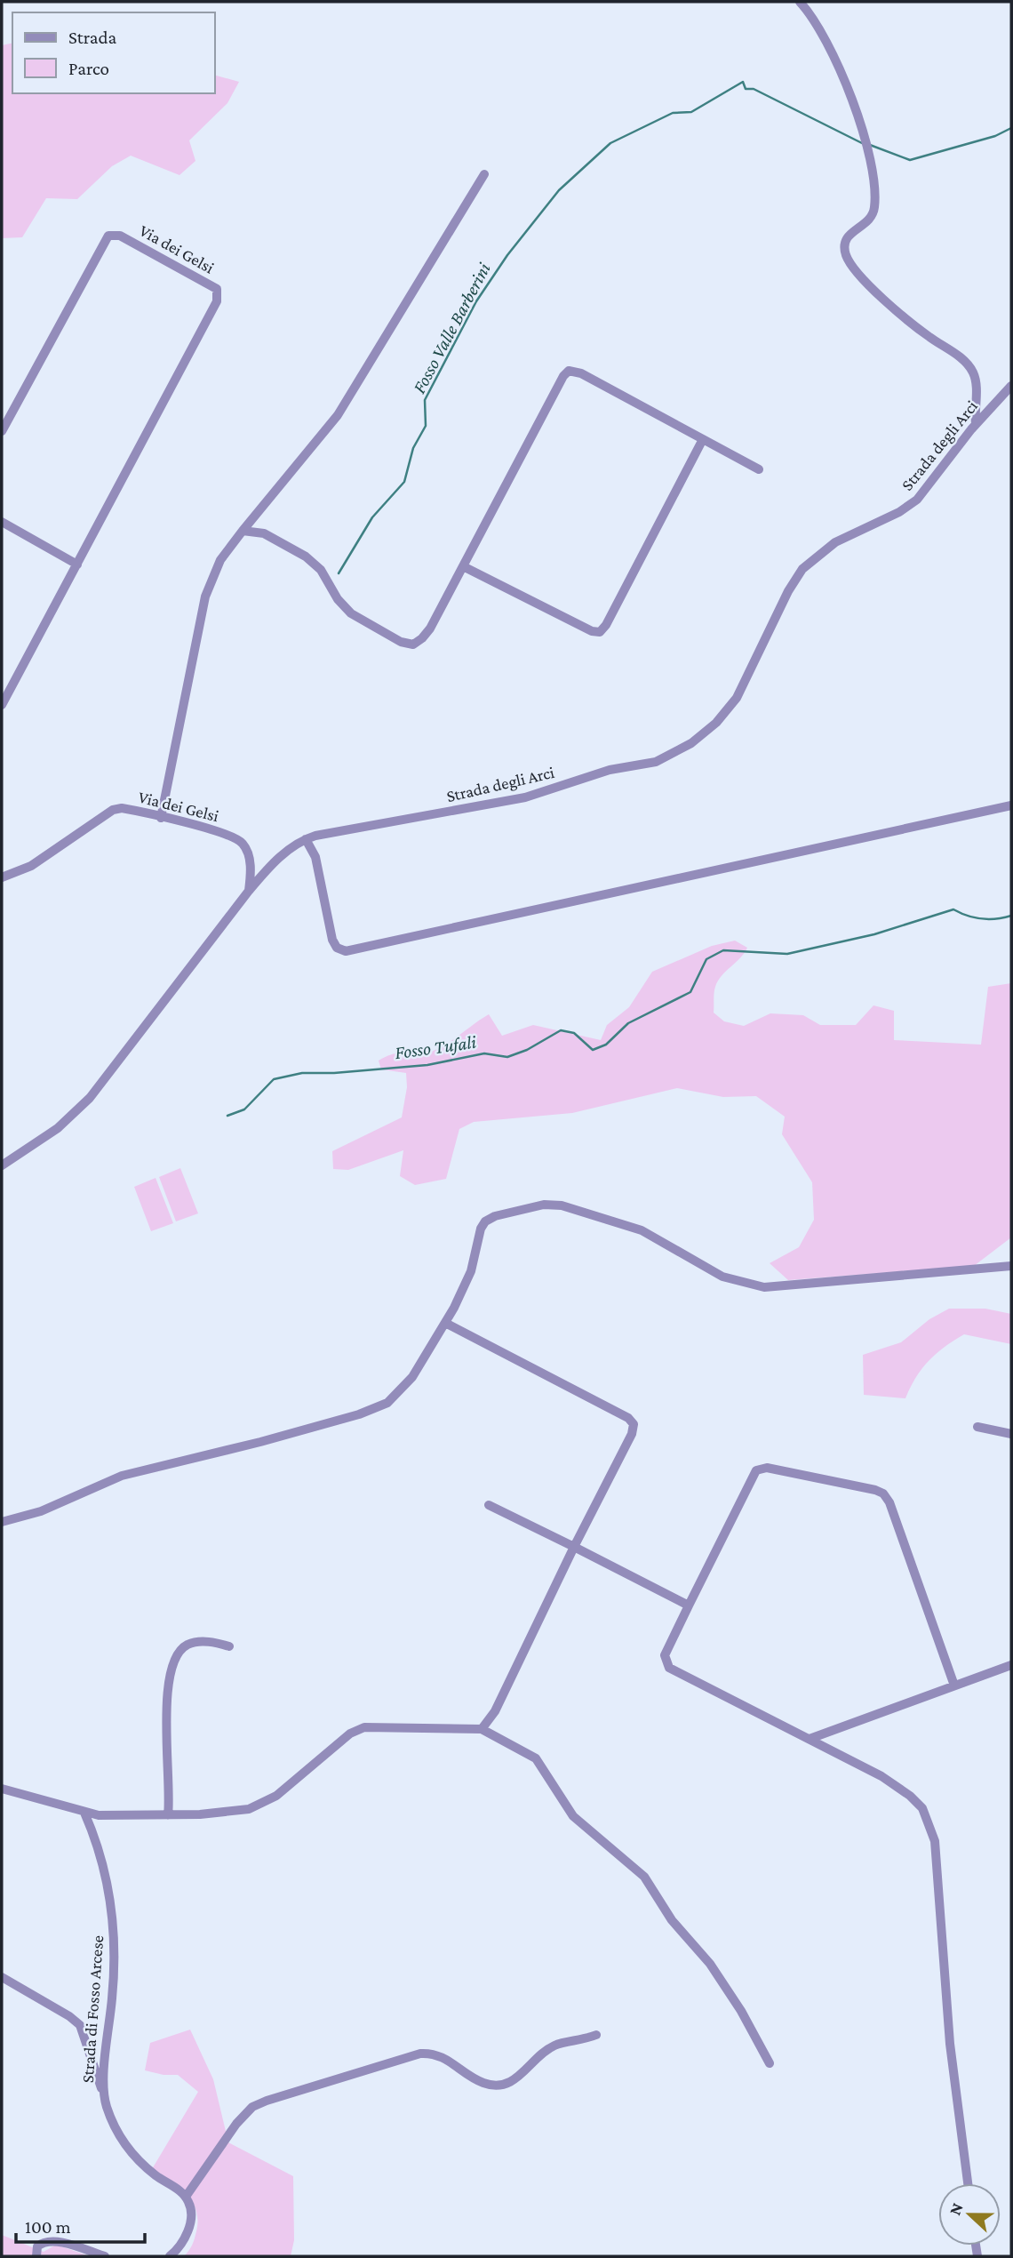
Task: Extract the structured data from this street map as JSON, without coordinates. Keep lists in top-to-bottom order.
{
  "streets": {
    "street": ["Via dei Gelsi", "Strada degli Arci", "Strada di Fosso Arcese"]
  },
  "crossings": [
    ["Via dei Gelsi", "Strada degli Arci"]
  ],
  "water": ["Fosso Valle Barberini", "Fosso Tufali"],
  "legend": ["Strada", "Parco"],
  "scale_bar": "100 m",
  "north": "left"
}
